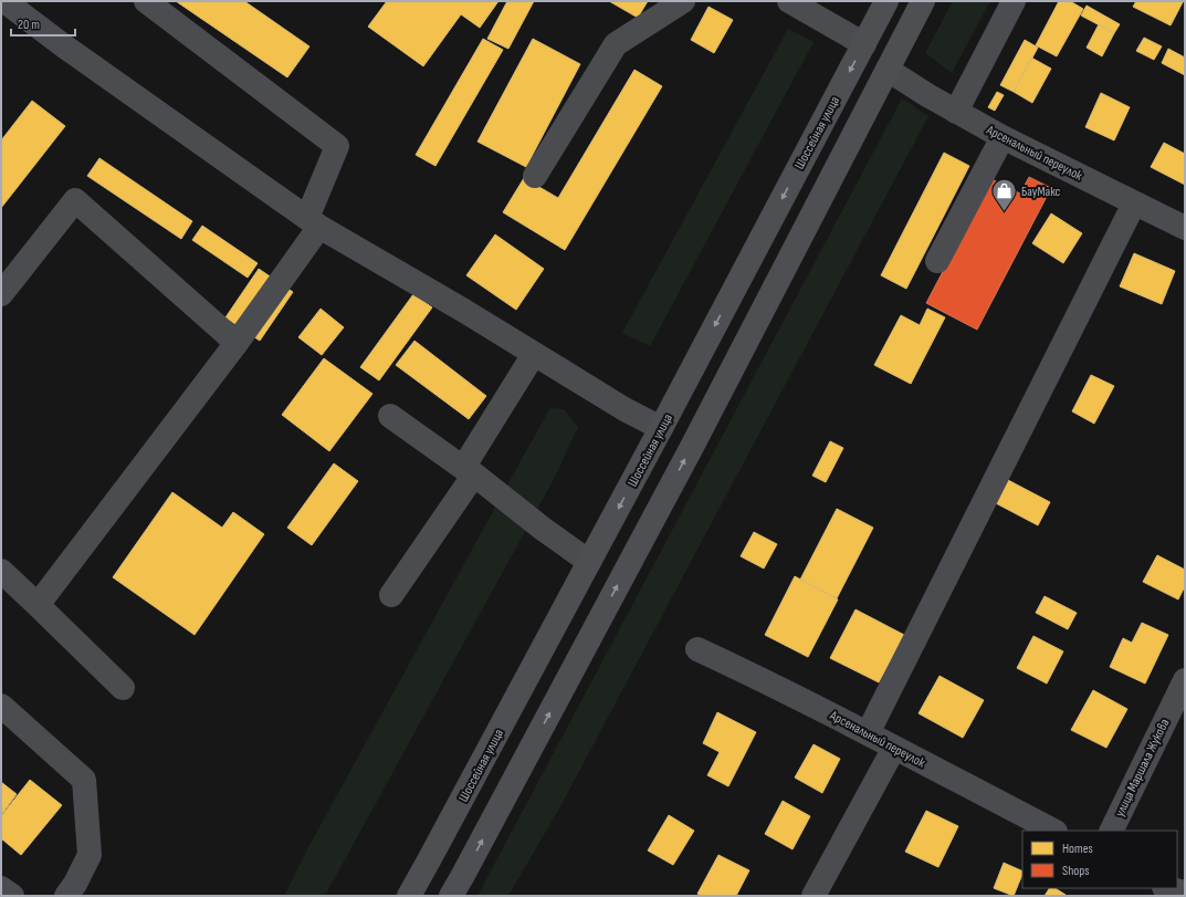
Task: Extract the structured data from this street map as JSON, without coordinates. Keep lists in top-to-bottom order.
{
  "streets": {
    "main road": ["Шоссейная улица"],
    "street": ["Арсенальный переулок", "улица Маршала Жукова"]
  },
  "places": {
    "shop": ["БауМакс"]
  },
  "legend": ["Homes", "Shops"],
  "scale_bar": "20 m"
}
